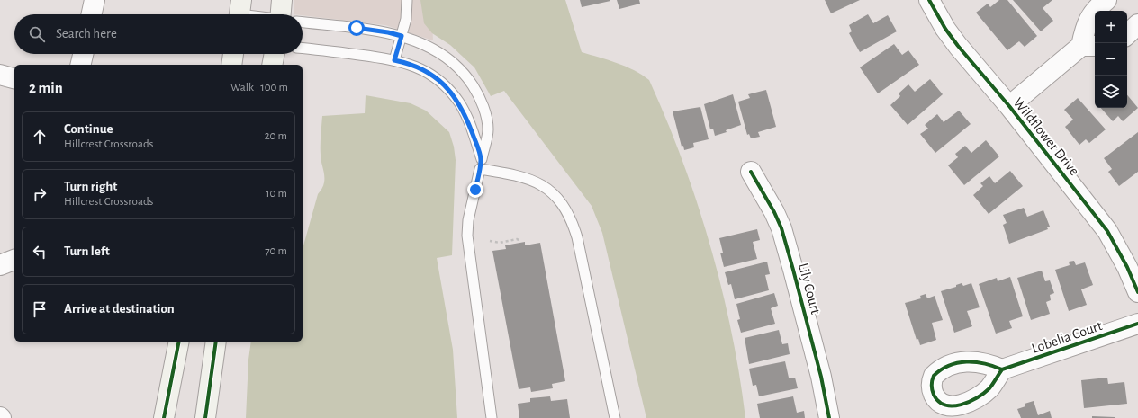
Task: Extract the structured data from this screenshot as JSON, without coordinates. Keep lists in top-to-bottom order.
{
  "streets": {
    "street": ["Wildflower Drive", "Lily Court", "Lobelia Court"]
  },
  "page": {
    "map_buttons": ["+", "−"],
    "search": "Search here",
    "heading": ["2 min", "Walk · 100 m"],
    "list": [
      ["Continue", "Hillcrest Crossroads", "20 m"],
      ["Turn right", "Hillcrest Crossroads", "10 m"],
      ["Turn left", "70 m"],
      "Arrive at destination"
    ]
  }
}
